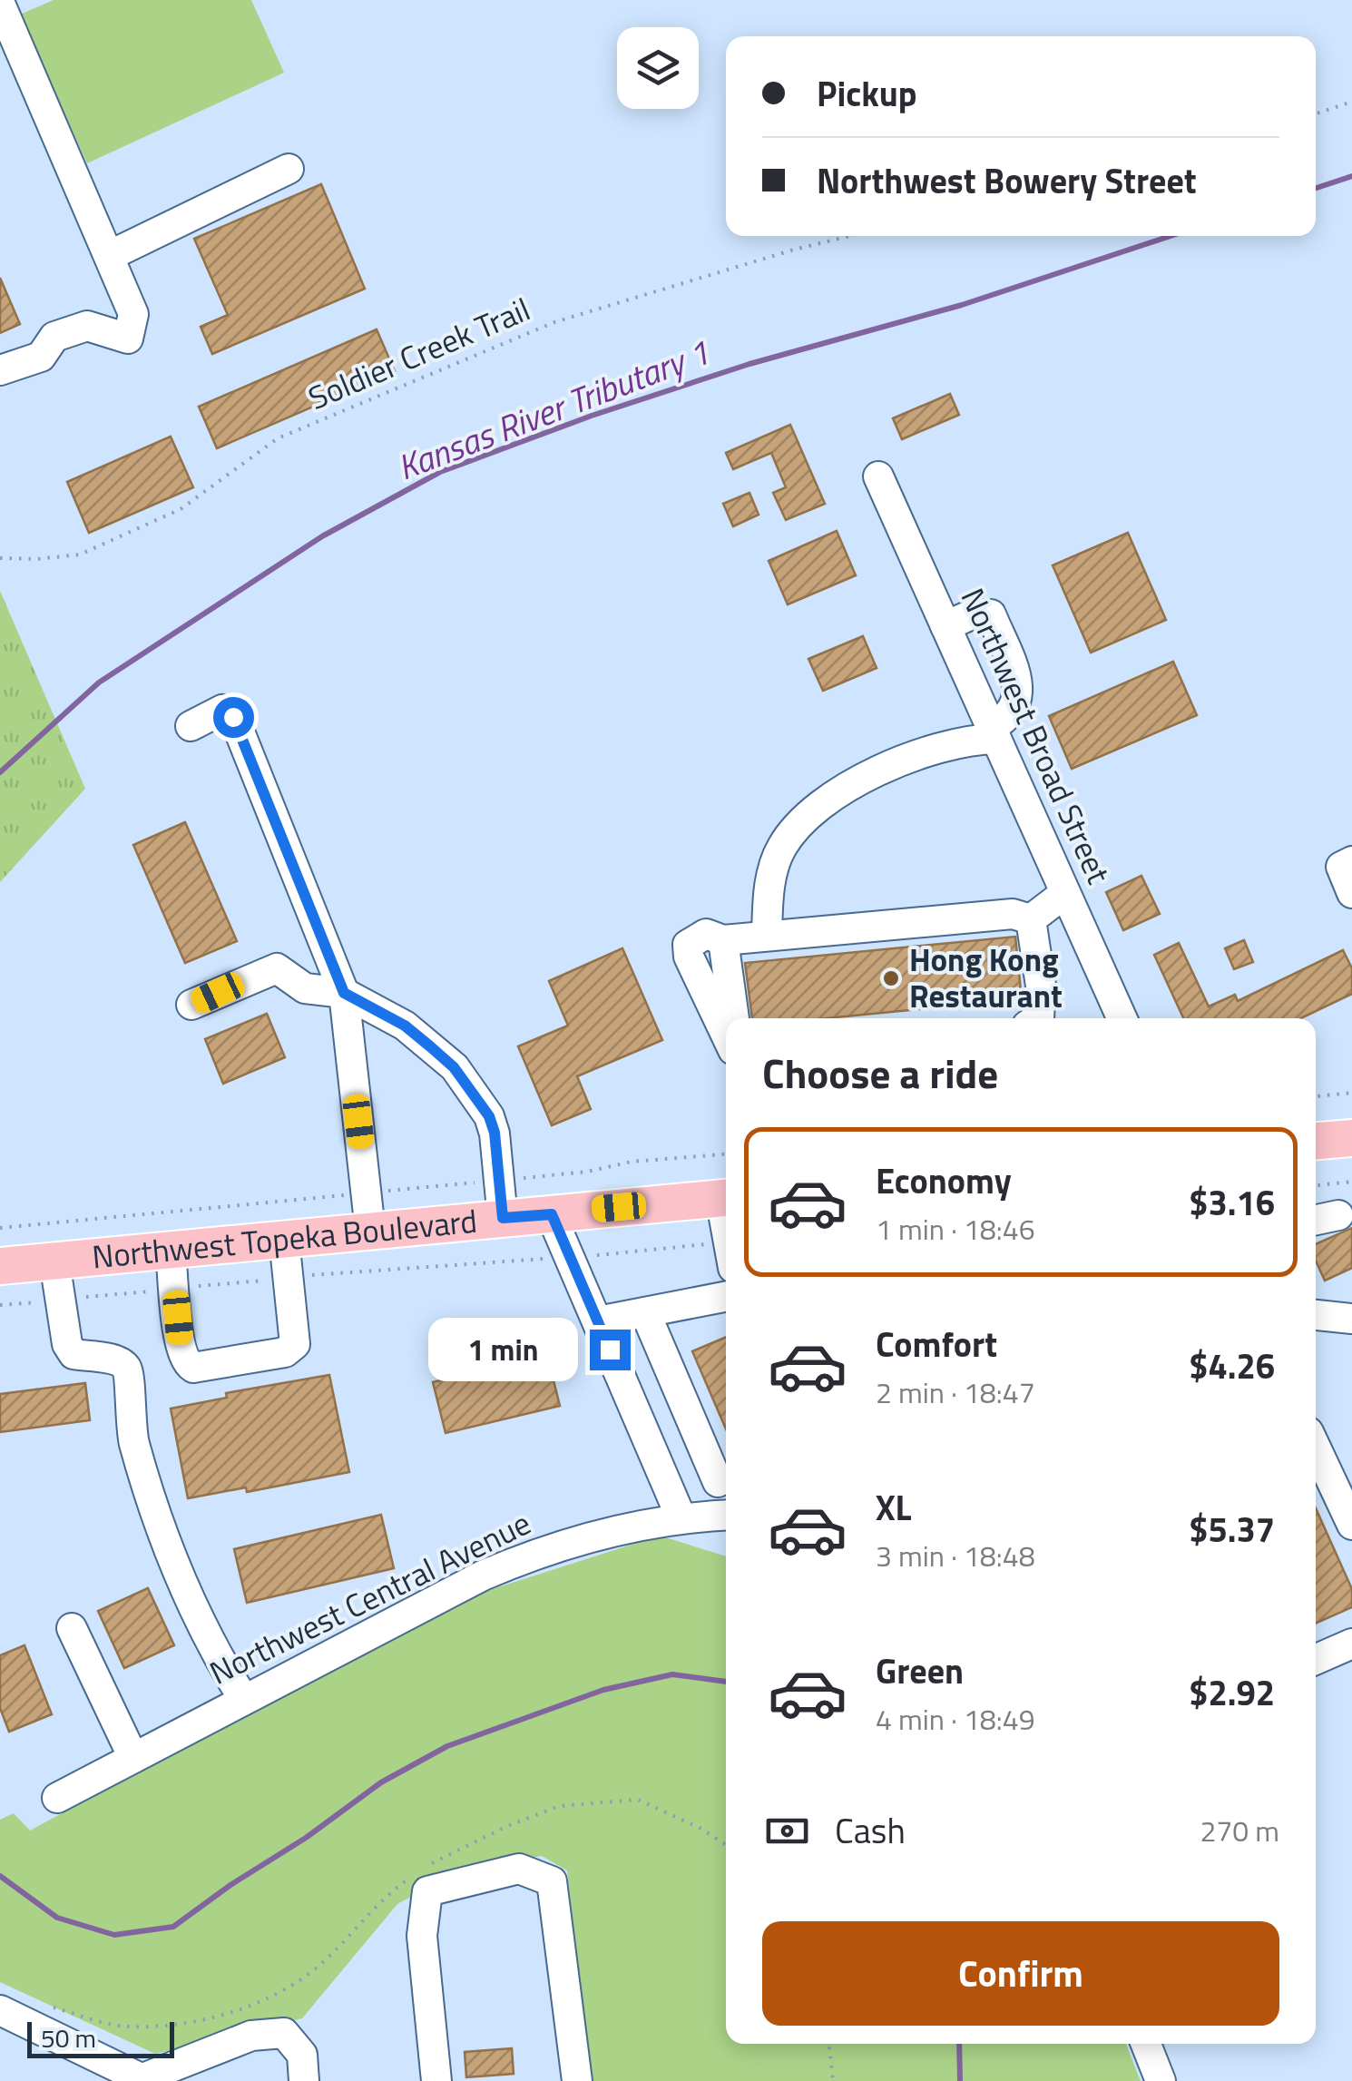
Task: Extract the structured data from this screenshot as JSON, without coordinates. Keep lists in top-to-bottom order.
{
  "streets": {
    "main road": ["Northwest Topeka Boulevard"],
    "street": ["Northwest Broad Street", "Northwest Central Avenue"],
    "path": ["Soldier Creek Trail"]
  },
  "water": ["Kansas River Tributary 1"],
  "places": ["Hong Kong Restaurant"],
  "scale_bar": "50 m",
  "page": {
    "banner": ["Pickup", "Northwest Bowery Street"],
    "heading": "Choose a ride",
    "list": [
      {
        "name": "Economy",
        "note": "1 min · 18:46",
        "value": "$3.16"
      },
      {
        "name": "Comfort",
        "note": "2 min · 18:47",
        "value": "$4.26"
      },
      {
        "name": "XL",
        "note": "3 min · 18:48",
        "value": "$5.37"
      },
      {
        "name": "Green",
        "note": "4 min · 18:49",
        "value": "$2.92"
      }
    ],
    "bubble": "1 min",
    "pay": ["Cash", "270 m"],
    "buttons": "Confirm",
    "scale": "50 m"
  }
}
